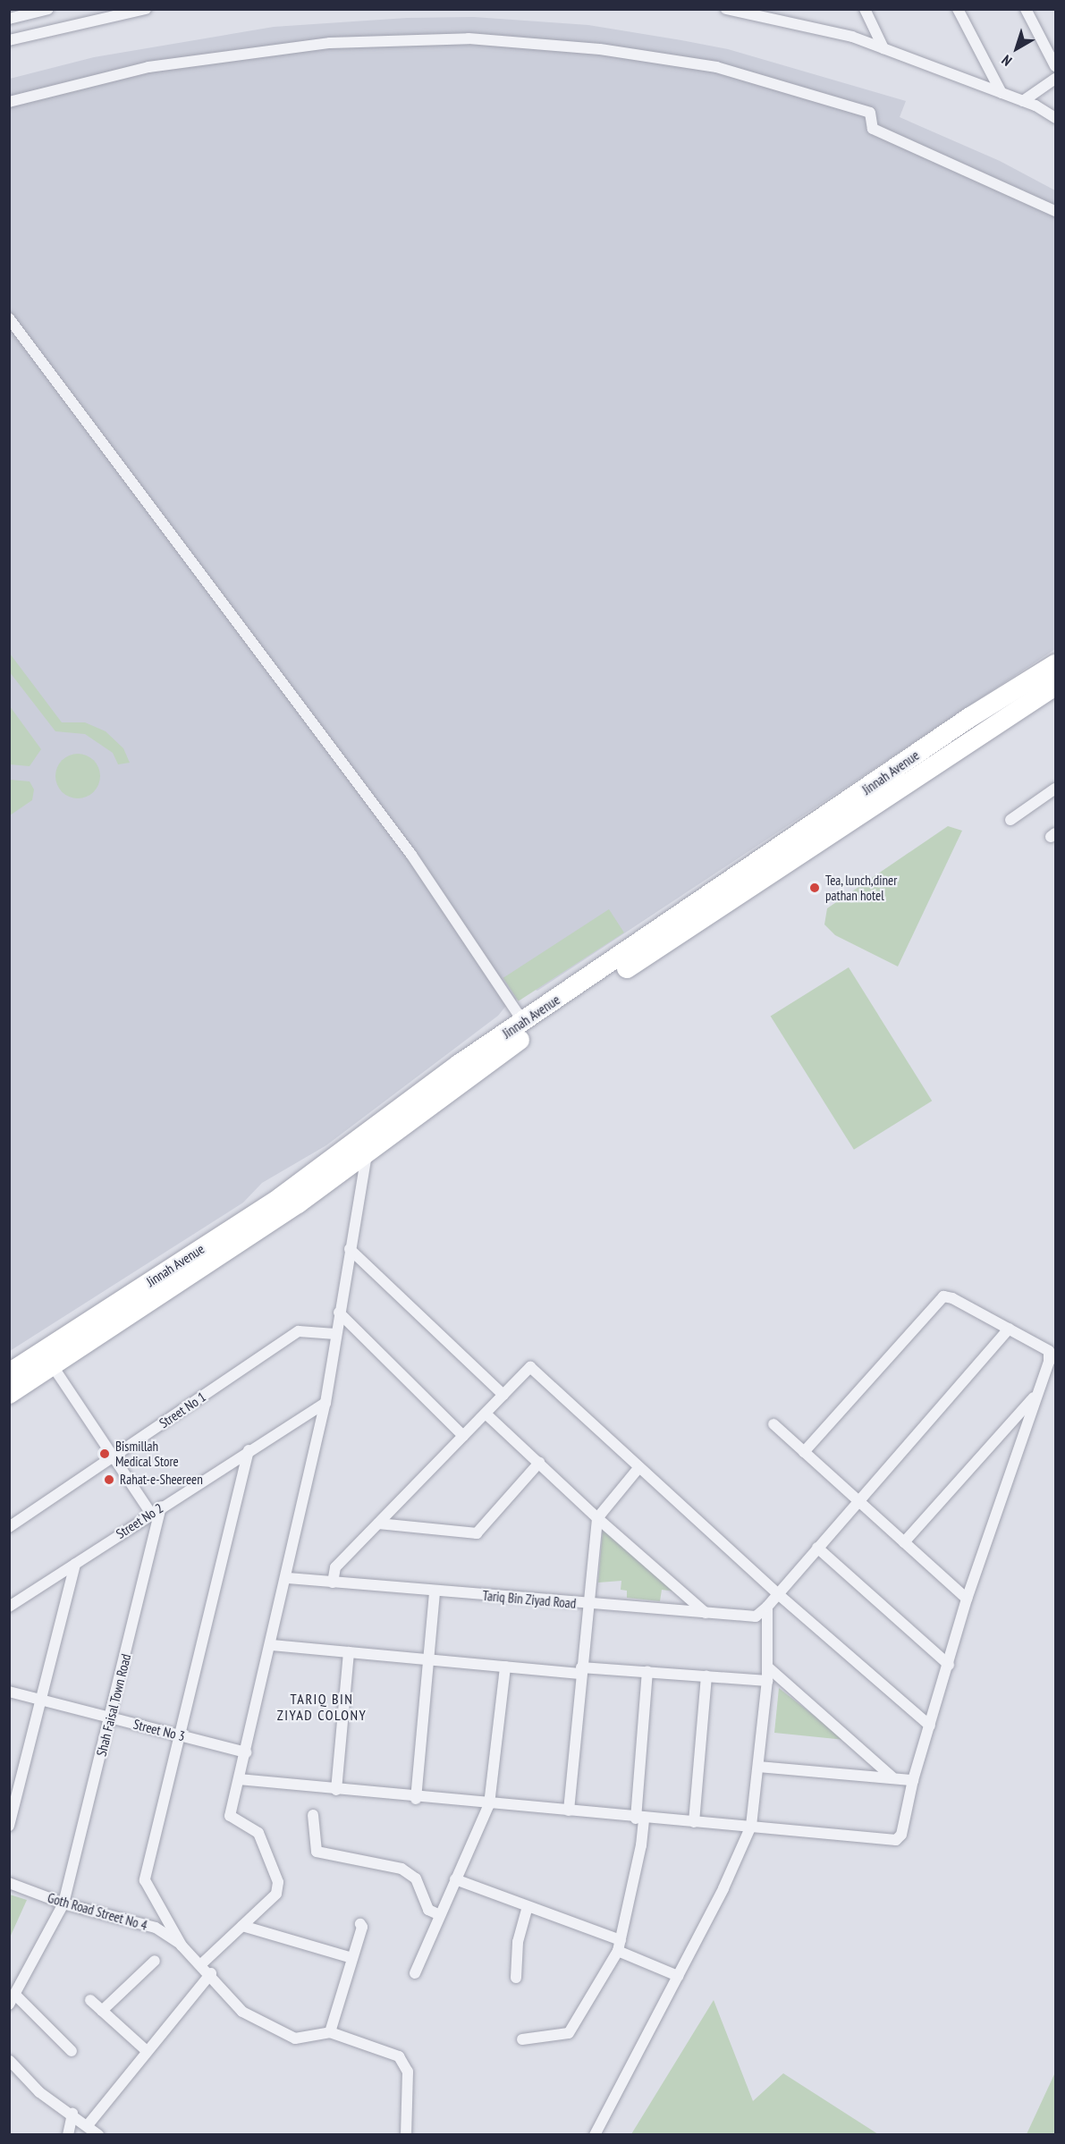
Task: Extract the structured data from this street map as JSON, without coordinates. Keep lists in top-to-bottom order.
{
  "streets": {
    "highway": ["Jinnah Avenue"],
    "street": [
      "Street No 1",
      "Street No 2",
      "Tariq Bin Ziyad Road",
      "Shah Faisal Town Road",
      "Street No 3",
      "Goth Road Street No 4"
    ]
  },
  "crossings": [
    ["Street No 2", "Shah Faisal Town Road"],
    ["Shah Faisal Town Road", "Street No 3"],
    ["Shah Faisal Town Road", "Goth Road Street No 4"]
  ],
  "districts": ["TARIQ BIN ZIYAD COLONY"],
  "places": ["Tea, lunch,diner pathan hotel", "Bismillah Medical Store", "Rahat-e-Sheereen"],
  "north": "bottom left"
}
